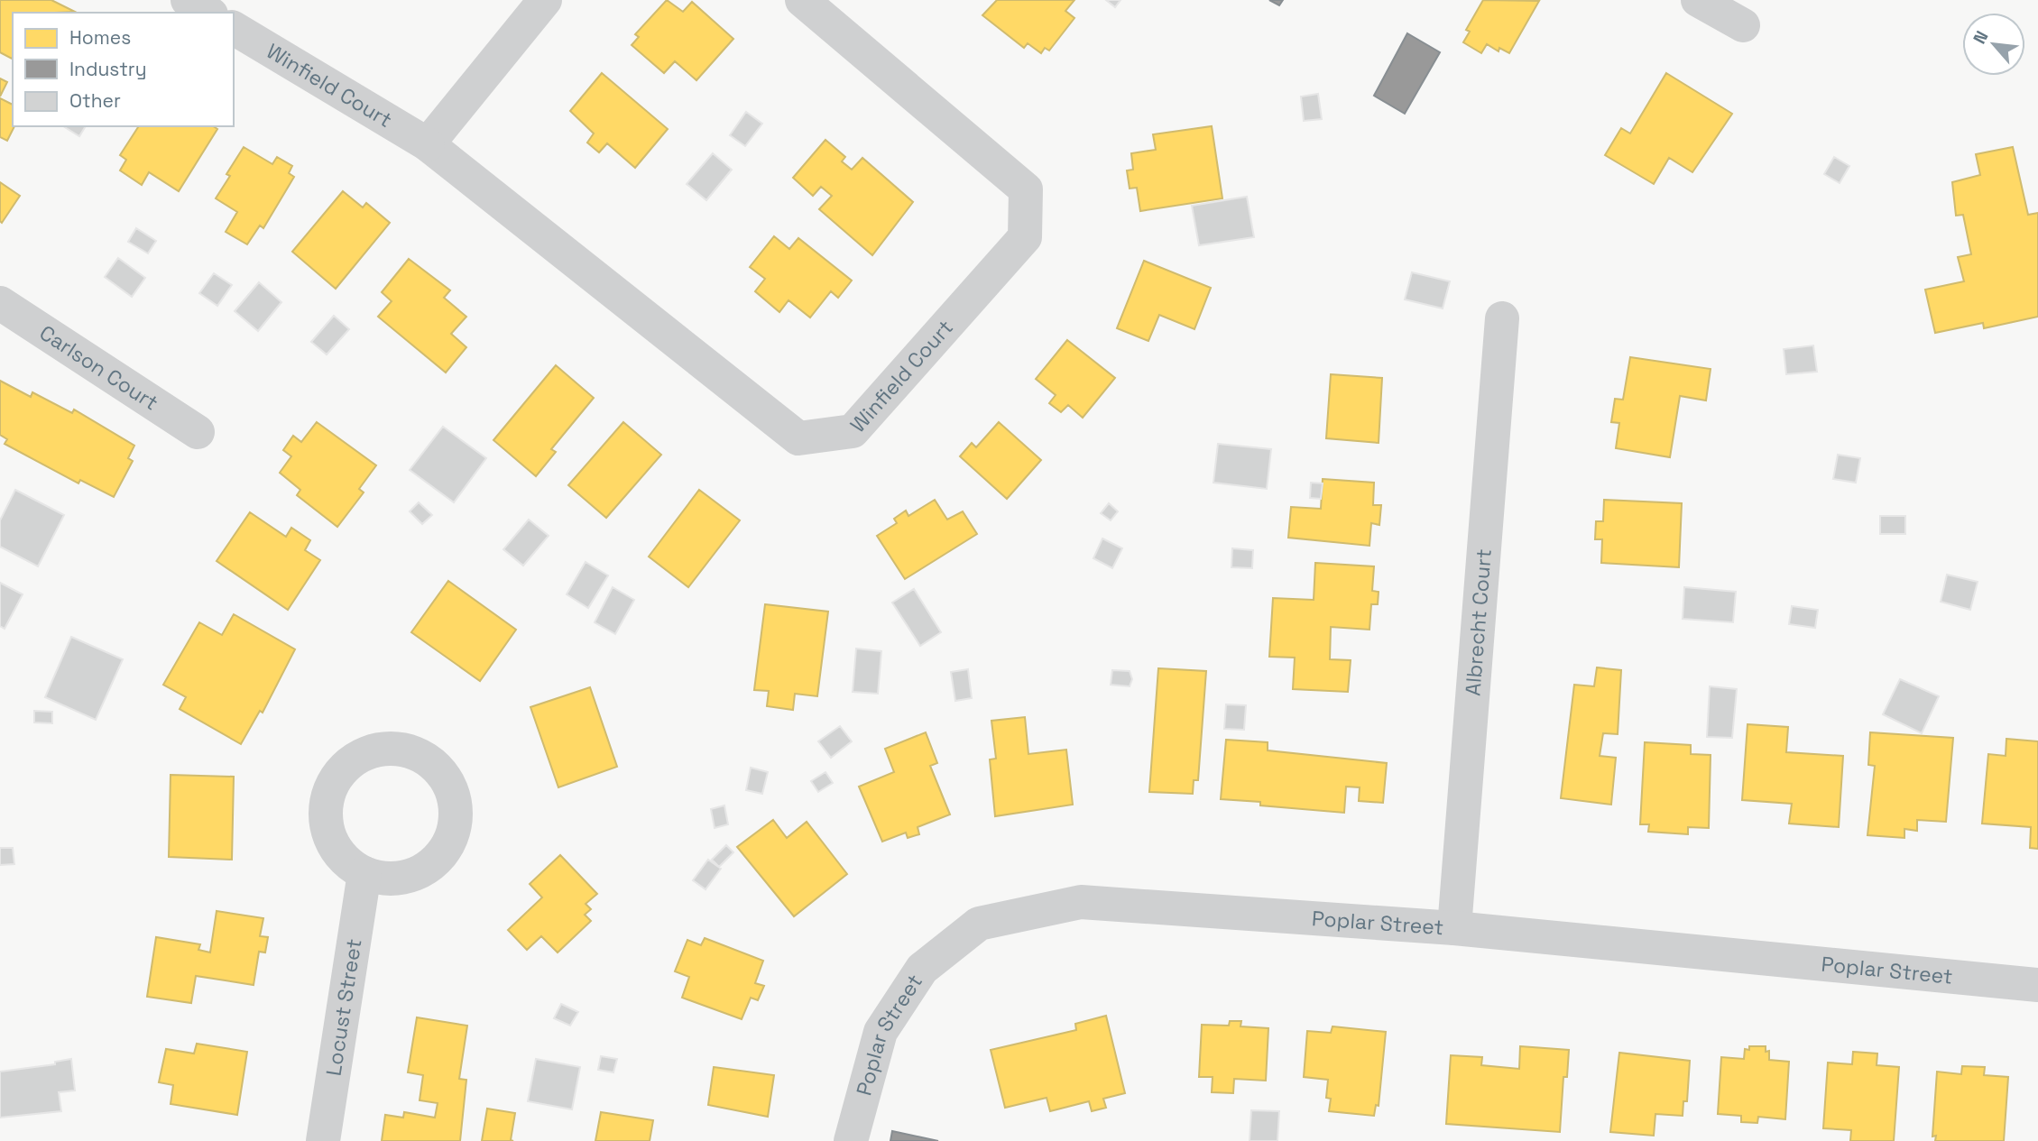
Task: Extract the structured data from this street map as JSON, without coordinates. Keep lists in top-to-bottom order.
{
  "streets": {
    "street": [
      "Winfield Court",
      "Carlson Court",
      "Albrecht Court",
      "Poplar Street",
      "Locust Street"
    ]
  },
  "crossings": [
    ["Albrecht Court", "Poplar Street"]
  ],
  "legend": ["Homes", "Industry", "Other"],
  "north": "top left"
}
